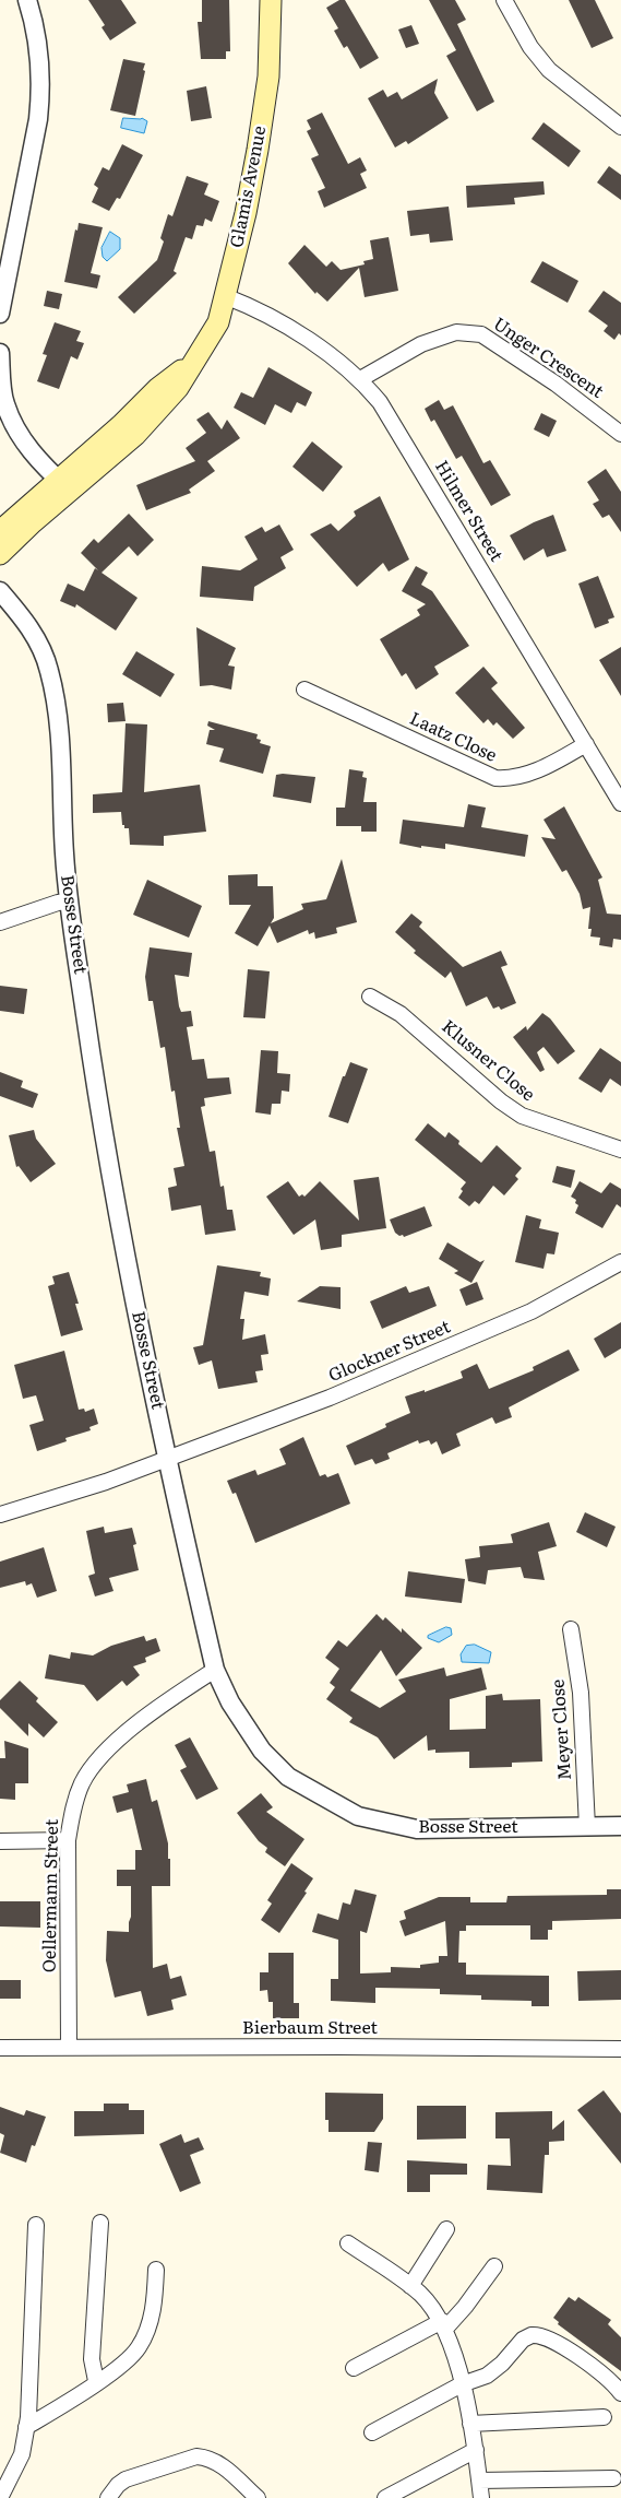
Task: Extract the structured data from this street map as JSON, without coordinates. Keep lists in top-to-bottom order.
{
  "streets": {
    "main road": ["Glamis Avenue"],
    "street": [
      "Unger Crescent",
      "Hilmer Street",
      "Laatz Close",
      "Bosse Street",
      "Klusner Close",
      "Glockner Street",
      "Meyer Close",
      "Oellermann Street",
      "Bierbaum Street"
    ]
  },
  "crossings": [
    ["Glamis Avenue", "Hilmer Street"],
    ["Unger Crescent", "Hilmer Street"],
    ["Hilmer Street", "Laatz Close"],
    ["Bosse Street", "Glockner Street"],
    ["Bosse Street", "Meyer Close"],
    ["Bosse Street", "Oellermann Street"],
    ["Oellermann Street", "Bierbaum Street"]
  ]
}
